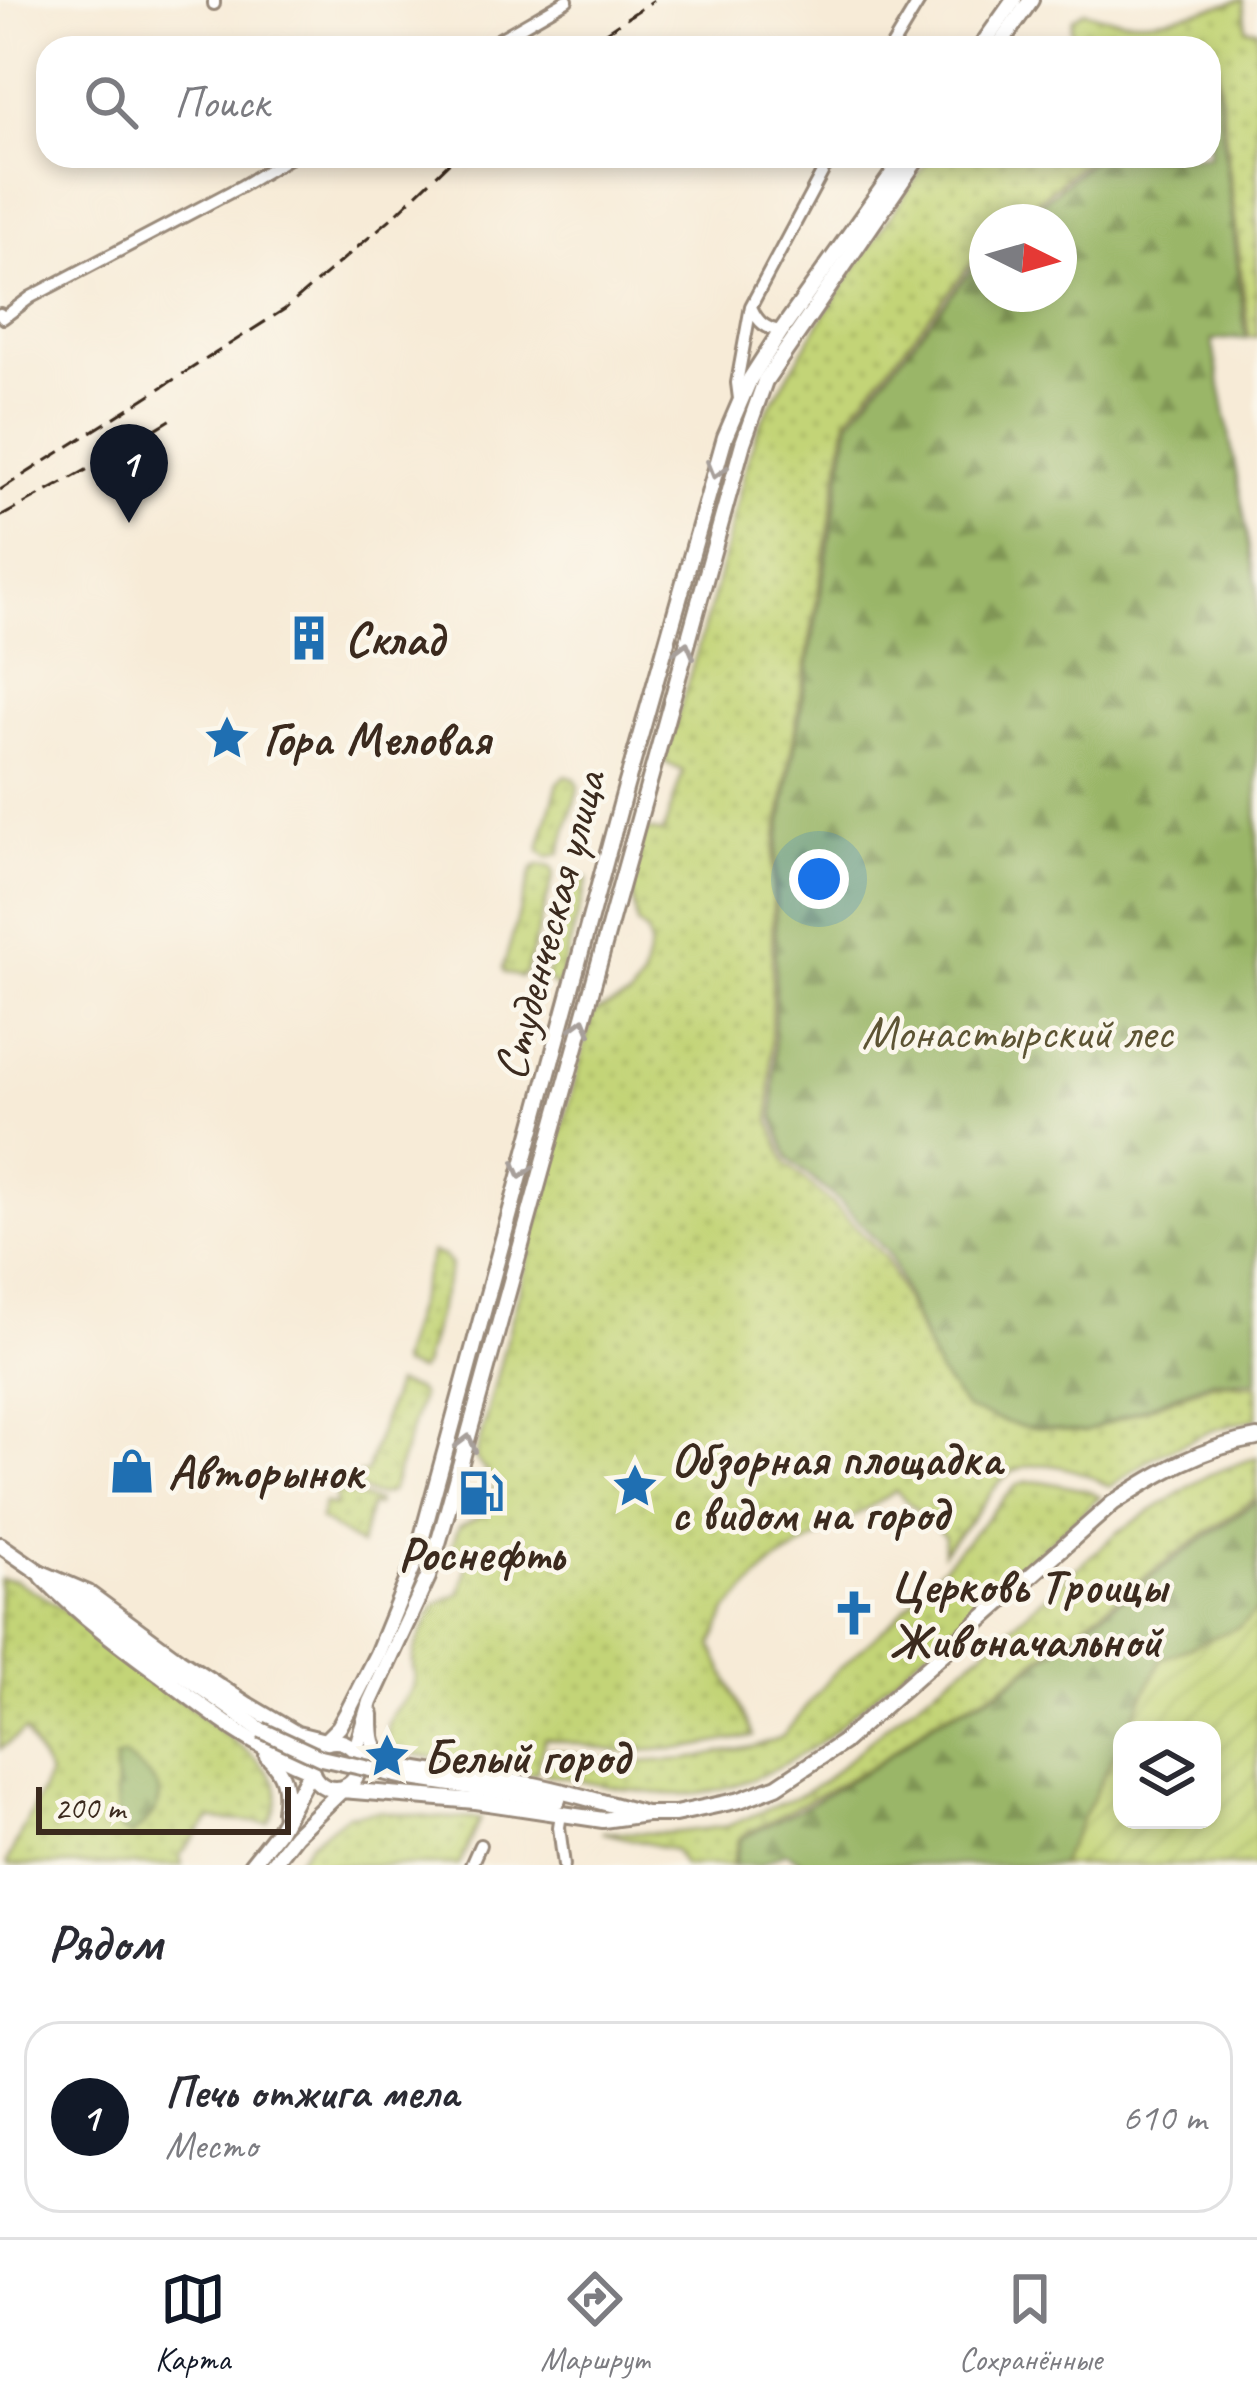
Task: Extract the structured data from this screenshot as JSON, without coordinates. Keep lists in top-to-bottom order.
{
  "streets": {
    "main road": ["Студенческая улица"]
  },
  "parks": ["Монастырский лес"],
  "places": {
    "building": ["Склад"],
    "place": ["Гора Меловая", "Обзорная площадка с видом на город", "Белый город"],
    "shop": ["Авторынок"],
    "fuel station": ["Роснефть"],
    "church": ["Церковь Троицы Живоначальной"]
  },
  "scale_bar": "200 m",
  "north": "right",
  "page": {
    "search": "Поиск",
    "pins": "1",
    "scale": "200 m",
    "heading": "Рядом",
    "list": [
      {
        "mark": "1",
        "name": "Печь отжига мела",
        "note": "Место",
        "value": "610 m"
      }
    ],
    "nav": ["Карта", "Маршрут", "Сохранённые"]
  }
}
